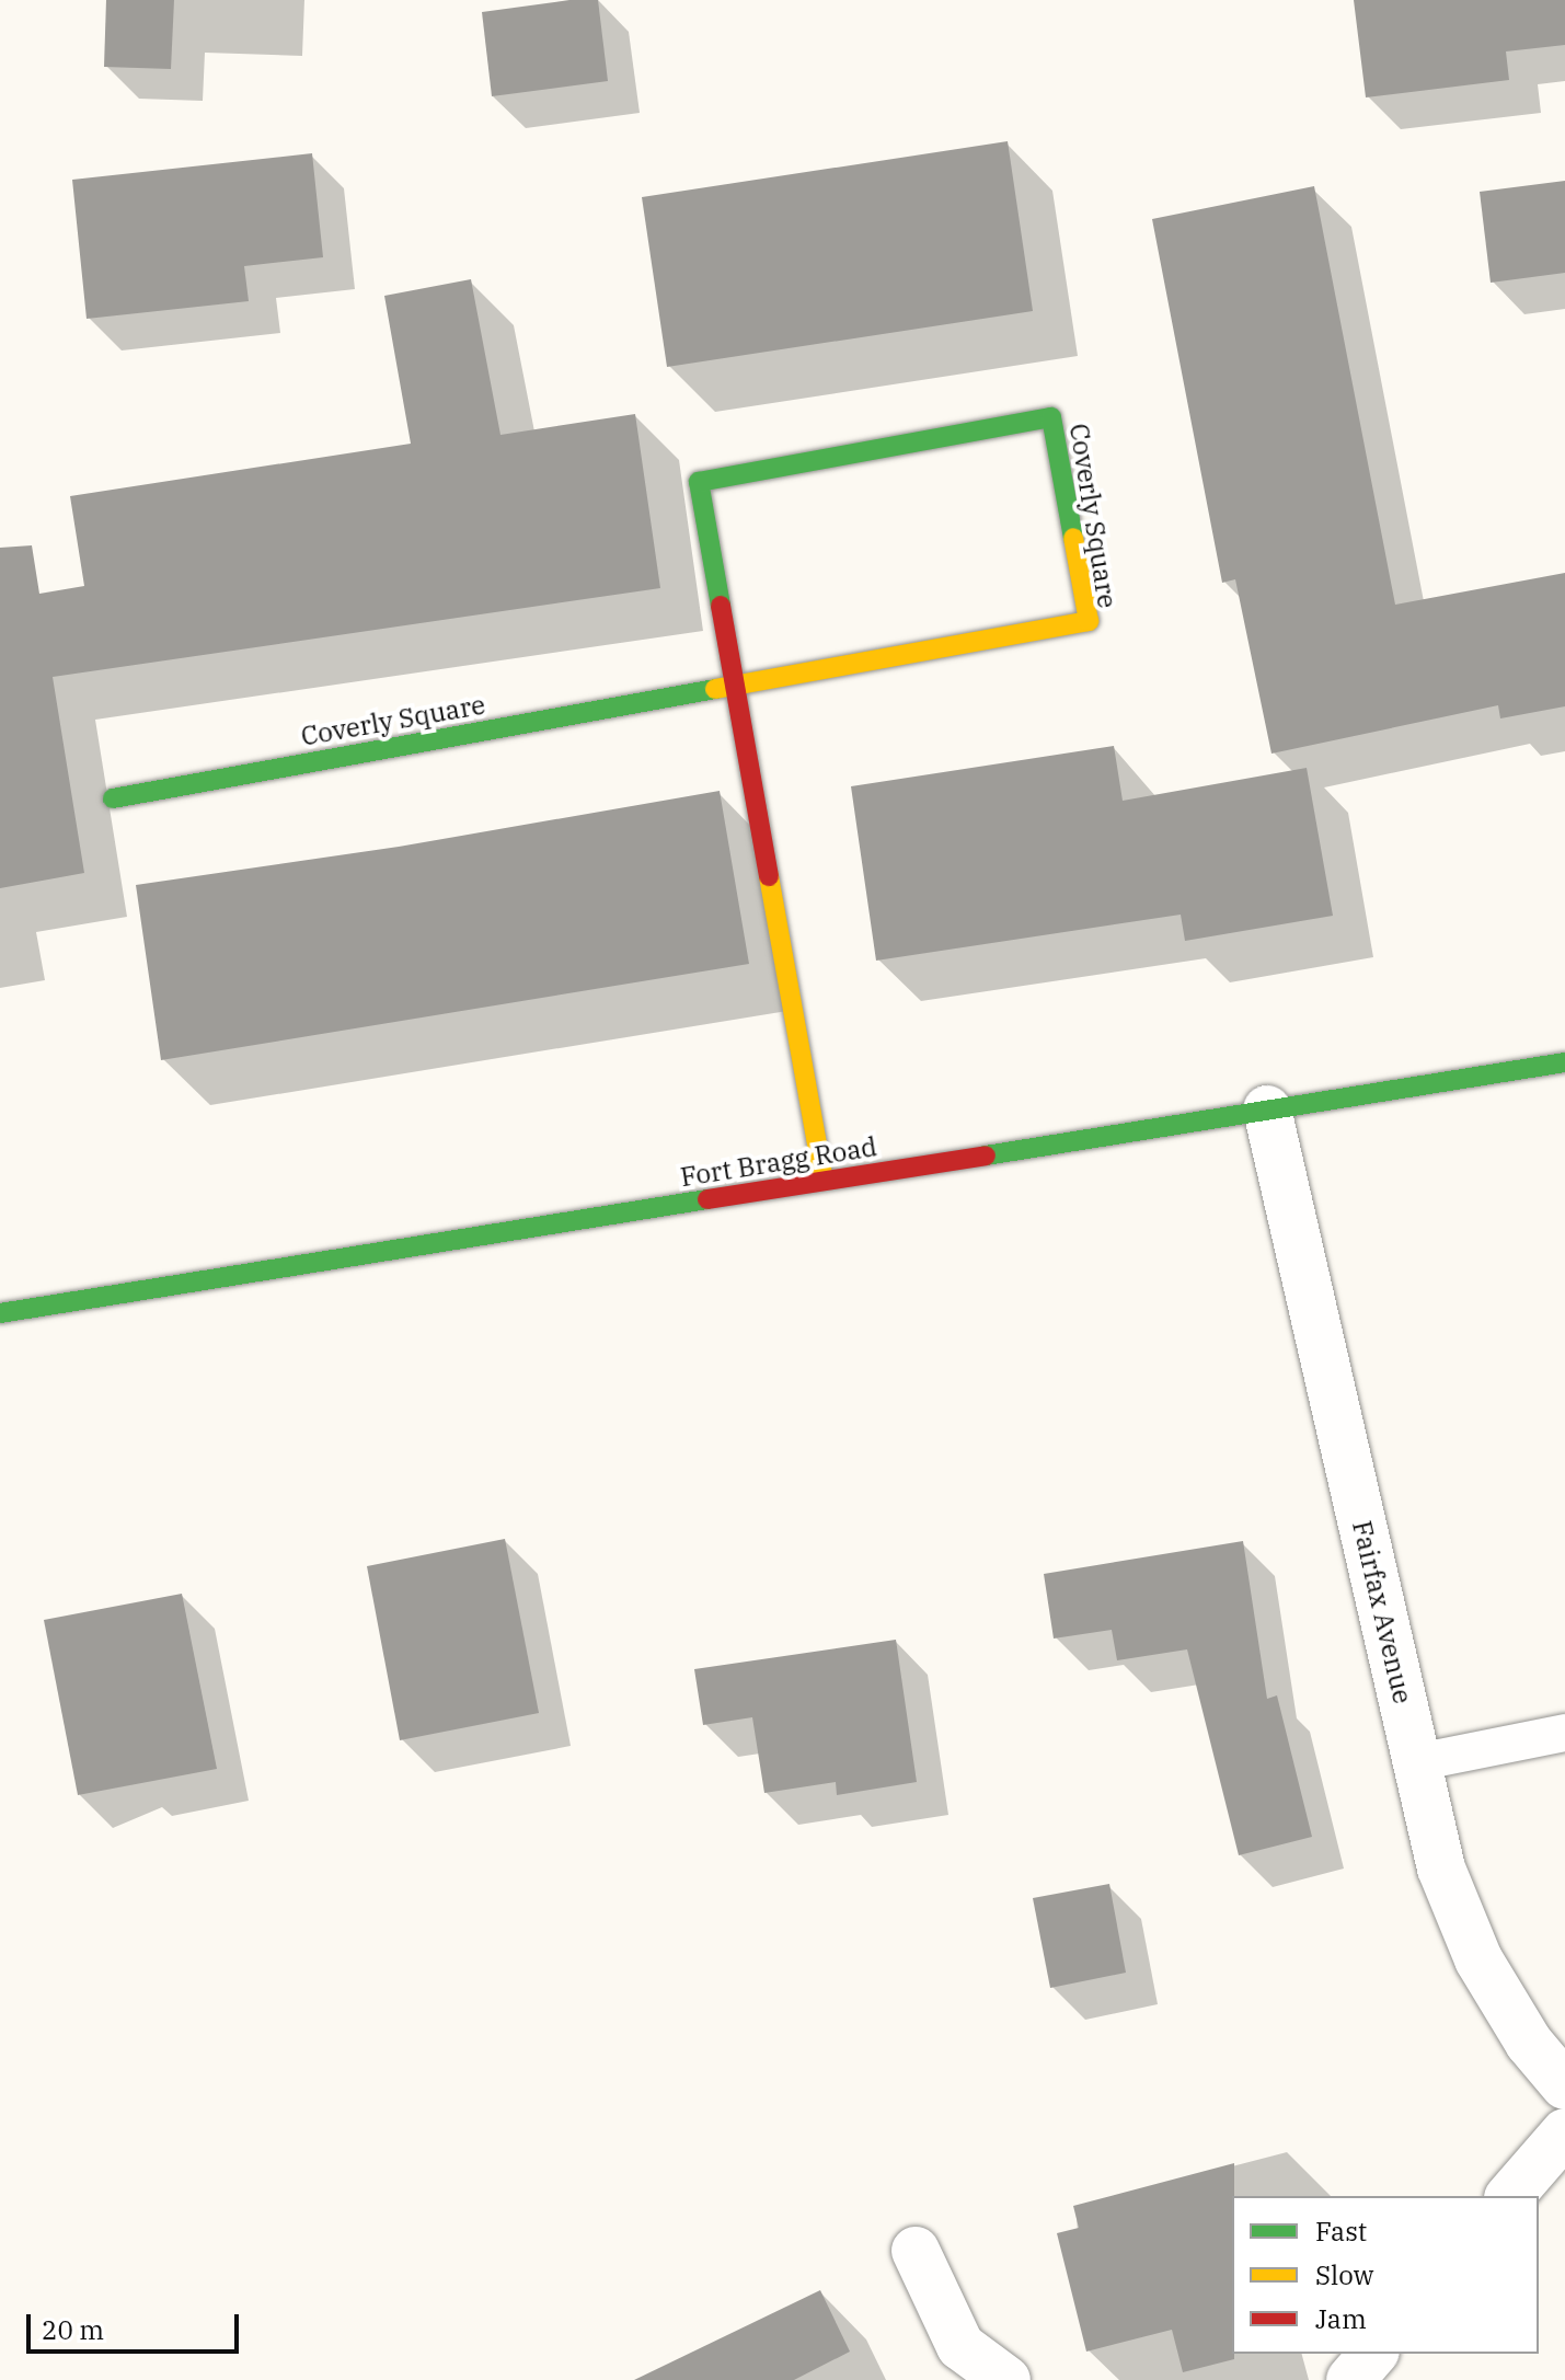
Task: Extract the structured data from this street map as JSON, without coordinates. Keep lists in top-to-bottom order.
{
  "streets": {
    "street": ["Coverly Square", "Fort Bragg Road", "Fairfax Avenue"]
  },
  "crossings": [
    ["Coverly Square", "Fort Bragg Road"],
    ["Fort Bragg Road", "Fairfax Avenue"]
  ],
  "legend": ["Fast", "Slow", "Jam"],
  "scale_bar": "20 m"
}
